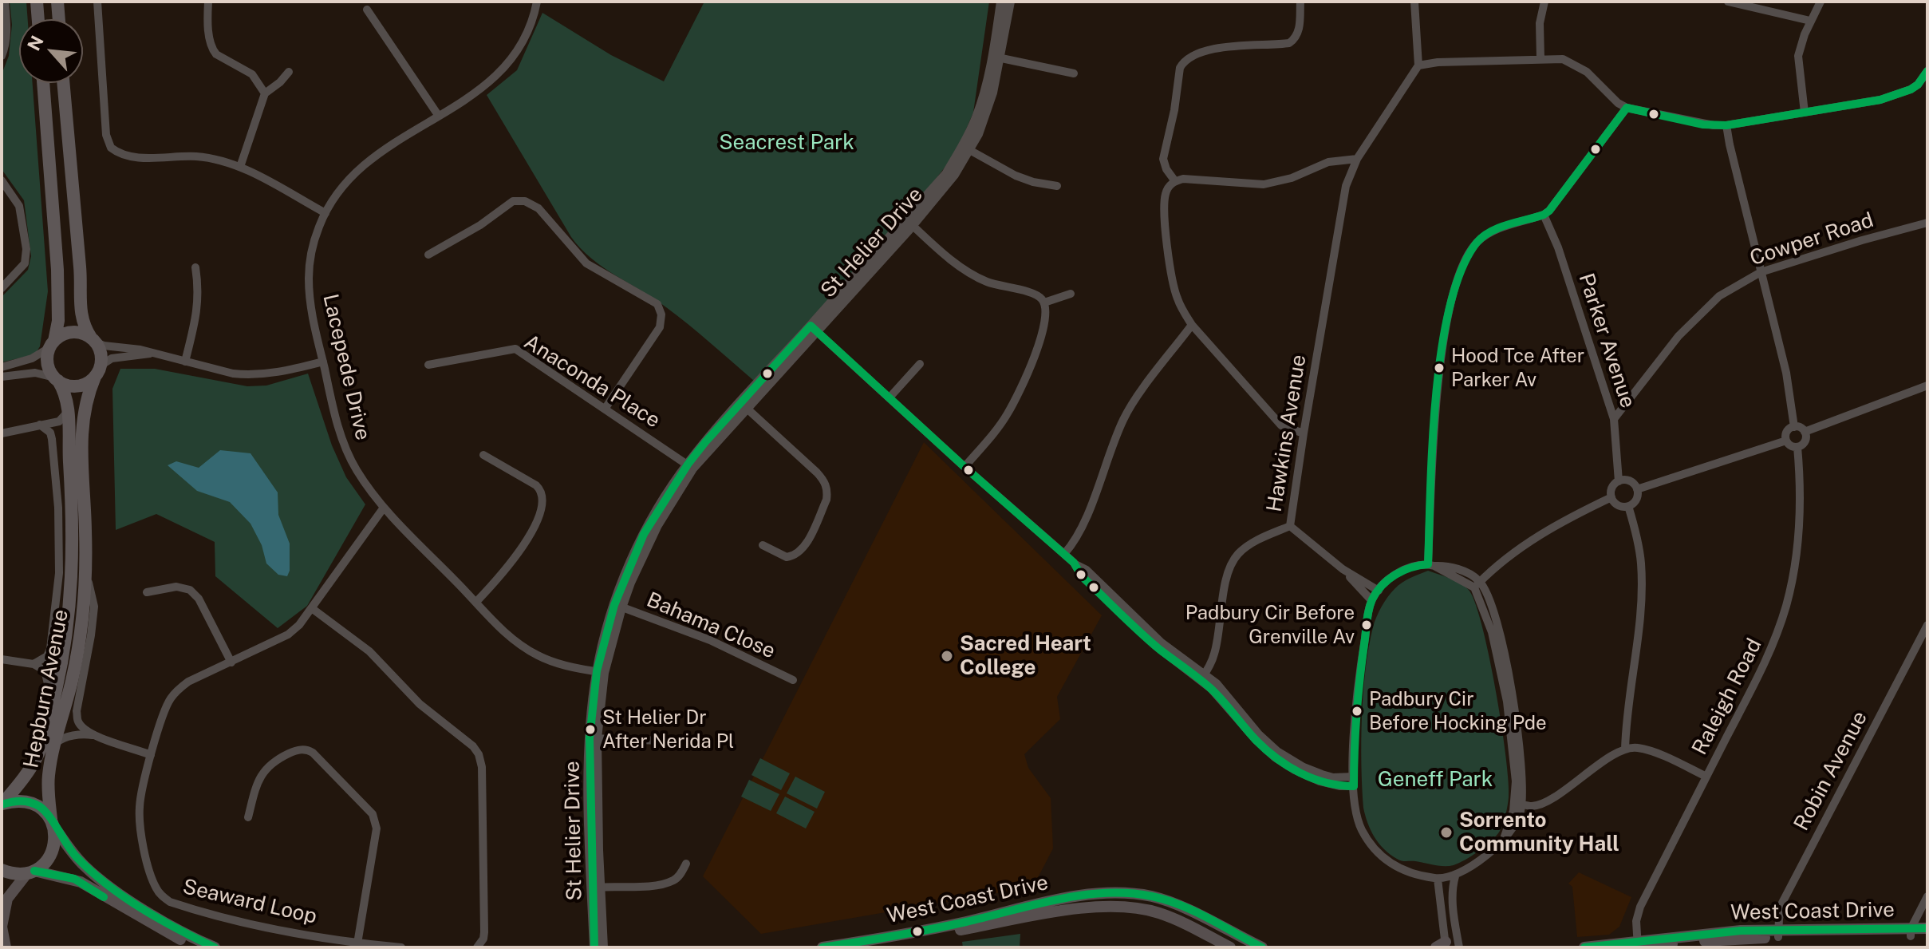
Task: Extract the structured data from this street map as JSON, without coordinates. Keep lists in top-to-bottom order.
{
  "streets": {
    "main road": ["Hepburn Avenue", "West Coast Drive"],
    "street": [
      "Cowper Road",
      "St Helier Drive",
      "Parker Avenue",
      "Lacepede Drive",
      "Anaconda Place",
      "Hawkins Avenue",
      "Bahama Close",
      "Raleigh Road",
      "Robin Avenue",
      "Seaward Loop"
    ]
  },
  "crossings": [
    ["Cowper Road", "Parker Avenue"],
    ["St Helier Drive", "Lacepede Drive"],
    ["St Helier Drive", "Anaconda Place"],
    ["St Helier Drive", "Bahama Close"],
    ["Lacepede Drive", "Seaward Loop"],
    ["Raleigh Road", "West Coast Drive"],
    ["Robin Avenue", "West Coast Drive"]
  ],
  "parks": ["Seacrest Park", "Geneff Park"],
  "places": [
    "Hood Tce After Parker Av",
    "Padbury Cir Before Grenville Av",
    "Sacred Heart College",
    "Padbury Cir Before Hocking Pde",
    "St Helier Dr After Nerida Pl",
    "Sorrento Community Hall"
  ],
  "north": "top left"
}
